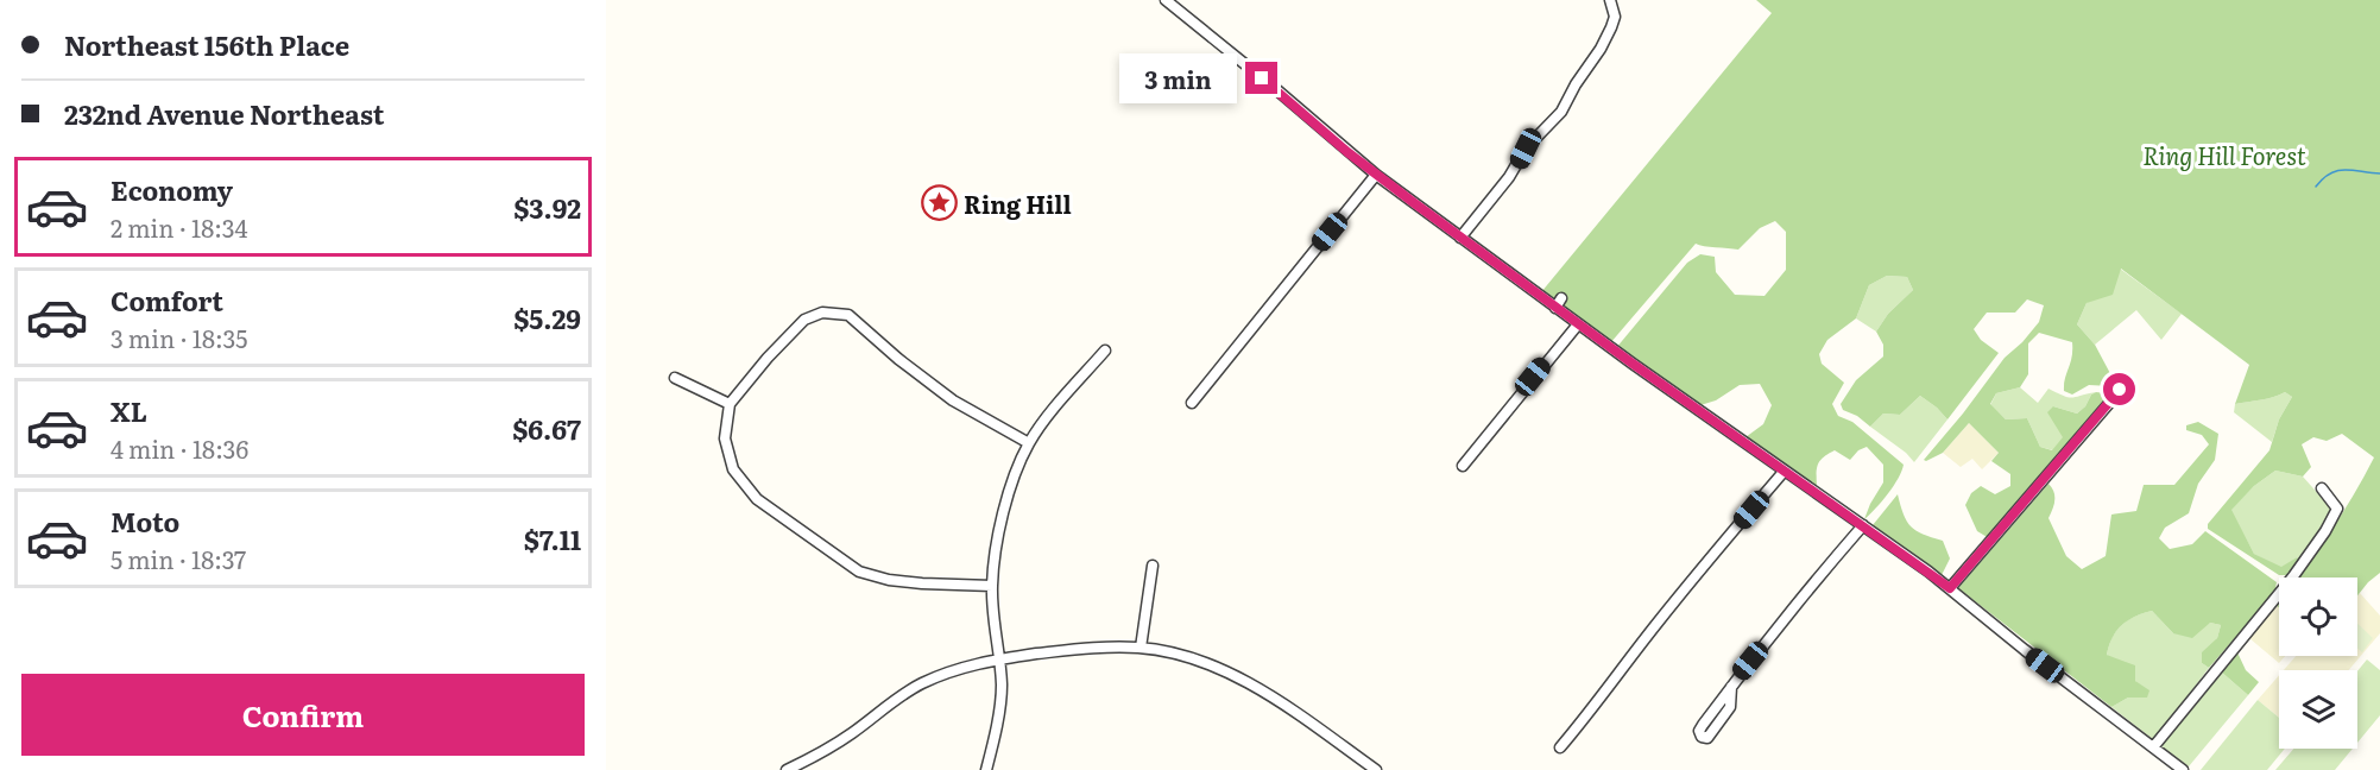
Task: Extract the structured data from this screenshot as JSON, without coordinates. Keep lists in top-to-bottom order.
{
  "parks": ["Ring Hill Forest"],
  "places": {
    "place": ["Ring Hill"]
  },
  "page": {
    "banner": ["Northeast 156th Place", "232nd Avenue Northeast"],
    "bubble": "3 min",
    "list": [
      {
        "name": "Economy",
        "note": "2 min · 18:34",
        "value": "$3.92"
      },
      {
        "name": "Comfort",
        "note": "3 min · 18:35",
        "value": "$5.29"
      },
      {
        "name": "XL",
        "note": "4 min · 18:36",
        "value": "$6.67"
      },
      {
        "name": "Moto",
        "note": "5 min · 18:37",
        "value": "$7.11"
      }
    ],
    "buttons": "Confirm"
  }
}
